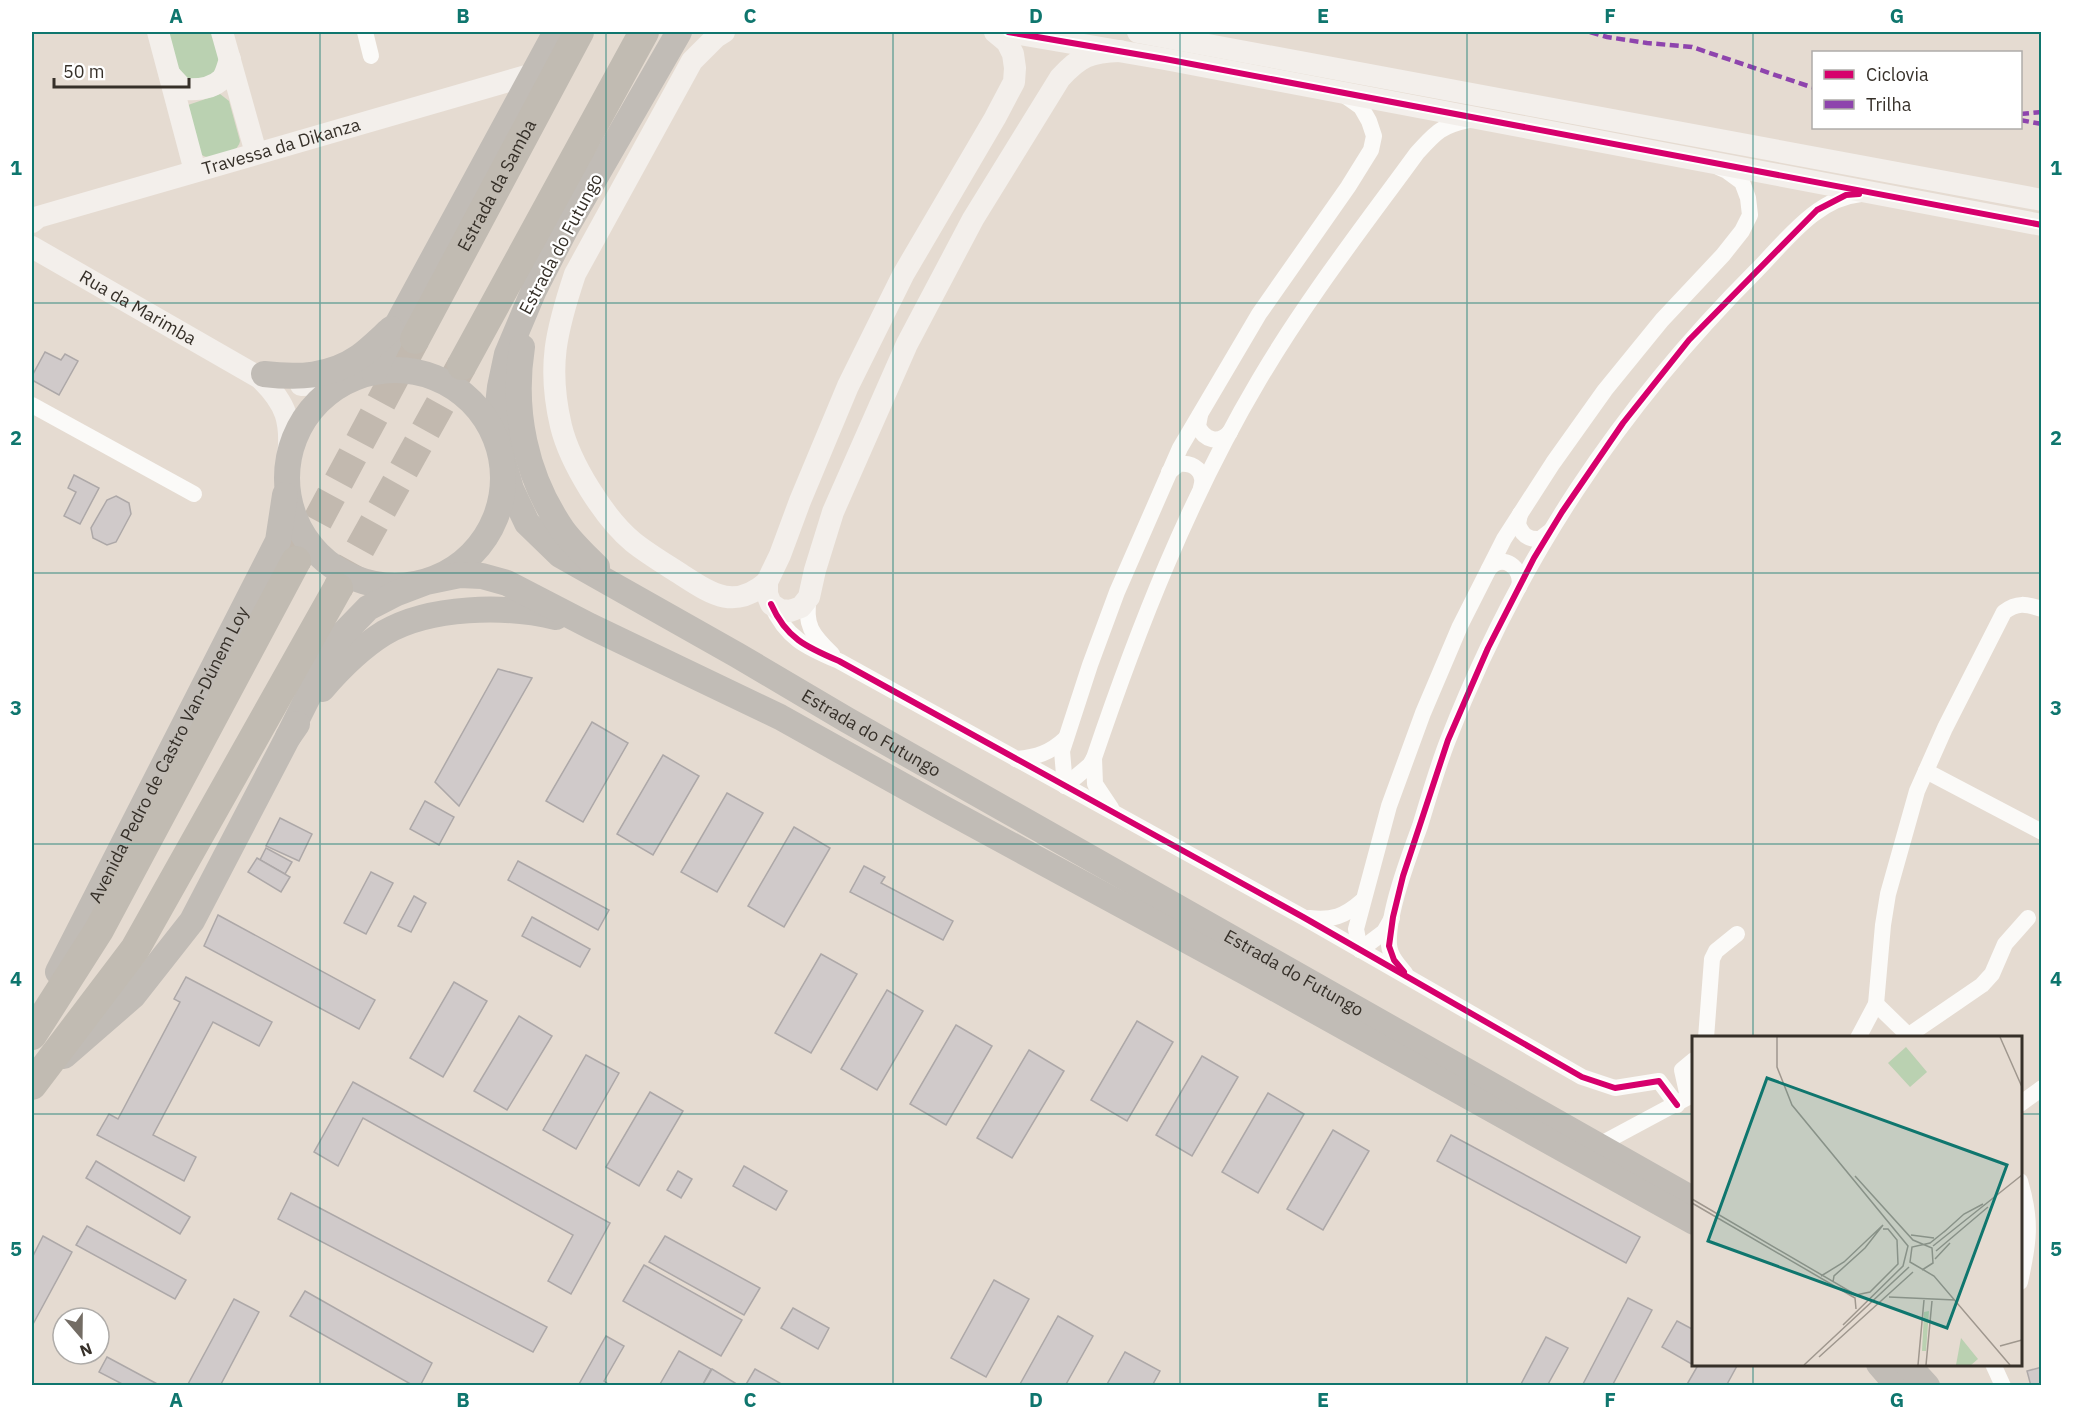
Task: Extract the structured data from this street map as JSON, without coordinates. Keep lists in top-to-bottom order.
{
  "streets": {
    "highway": ["Estrada da Samba", "Estrada do Futungo", "Avenida Pedro de Castro Van-Dúnem Loy"],
    "street": ["Travessa da Dikanza", "Rua da Marimba"]
  },
  "crossings": [
    ["Rua da Marimba", "Avenida Pedro de Castro Van-Dúnem Loy"]
  ],
  "legend": ["Ciclovia", "Trilha"],
  "scale_bar": "50 m",
  "north": "bottom",
  "grid": {
    "columns": [
      "A",
      "B",
      "C",
      "D",
      "E",
      "F",
      "G"
    ],
    "rows": [
      "1",
      "2",
      "3",
      "4",
      "5"
    ]
  }
}
